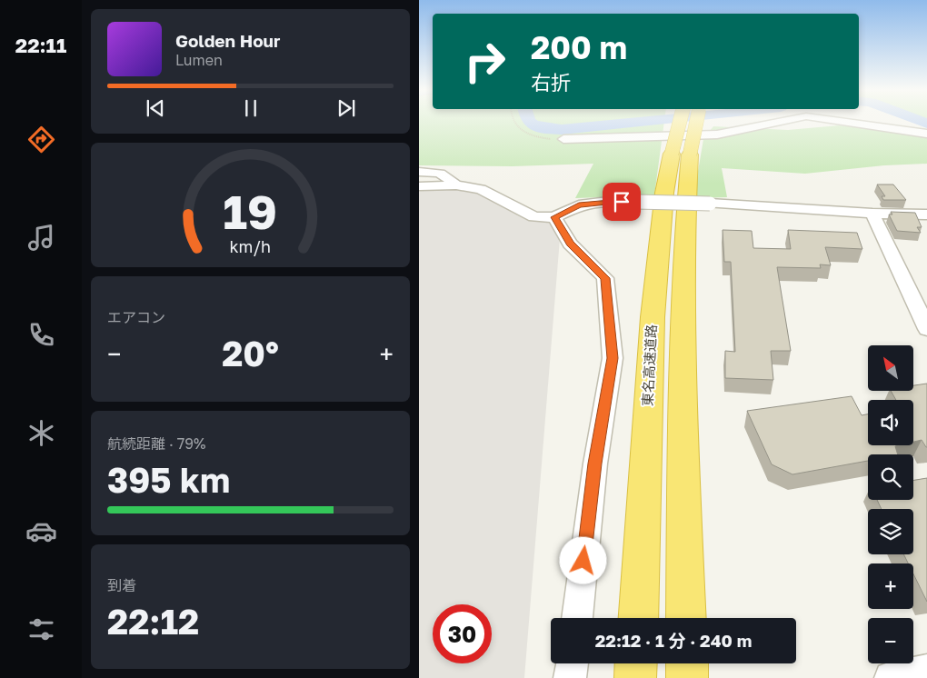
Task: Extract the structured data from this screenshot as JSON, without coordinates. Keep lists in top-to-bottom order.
{
  "streets": {
    "highway": ["東名高速道路"]
  },
  "north": "top left",
  "page": {
    "tabs": "22:11",
    "turn": ["200 m", "右折"],
    "song": ["Golden Hour", "Lumen"],
    "tile": [
      "エアコン",
      ["航続距離 · 79%", "395 km"],
      ["到着", "22:12"]
    ],
    "heat": ["−", "20°", "+"],
    "map_buttons": ["+", "−"],
    "limit": "30",
    "trip": "22:12 · 1 分 · 240 m",
    "gauge": ["19", "km/h"]
  }
}
